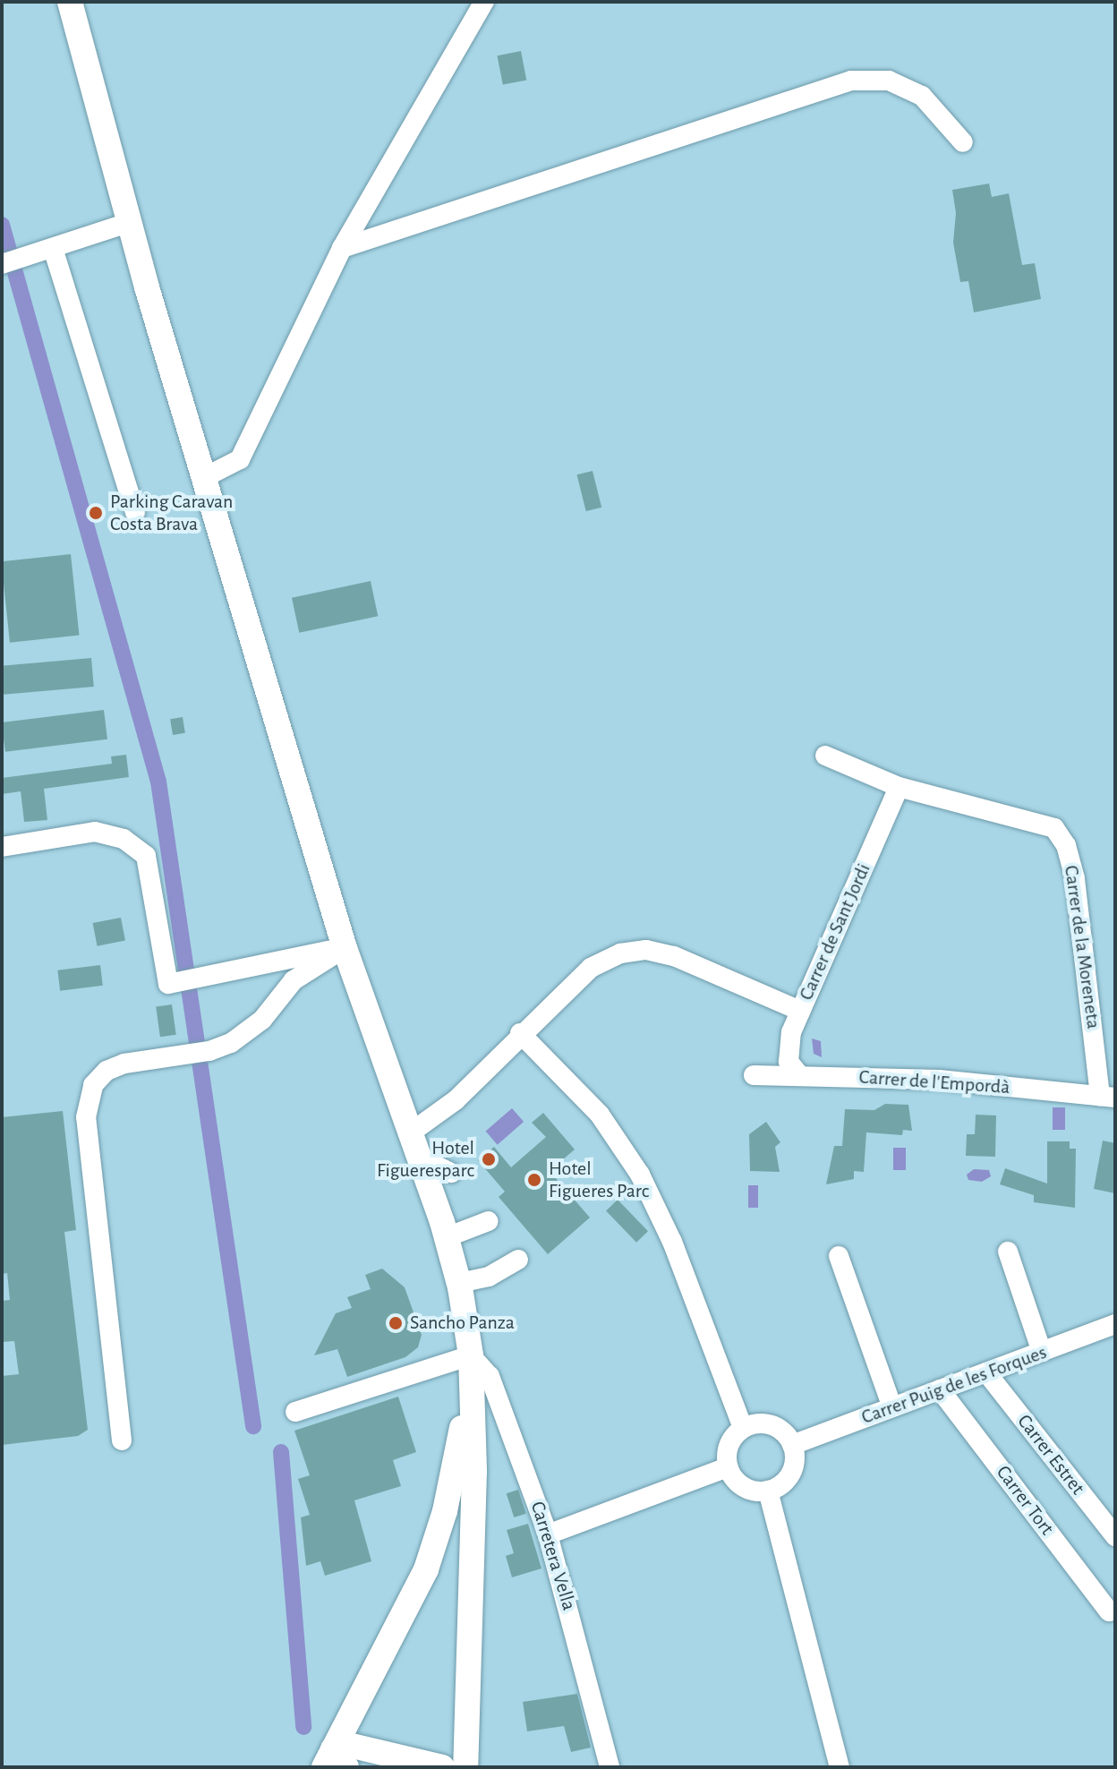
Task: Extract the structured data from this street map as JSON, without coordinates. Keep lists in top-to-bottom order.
{
  "streets": {
    "street": [
      "Carrer de Sant Jordi",
      "Carrer de la Moreneta",
      "Carrer de l'Empordà",
      "Carrer Puig de les Forques",
      "Carrer Estret",
      "Carrer Tort",
      "Carretera Vella"
    ]
  },
  "crossings": [
    ["Carrer de Sant Jordi", "Carrer de la Moreneta"],
    ["Carrer de Sant Jordi", "Carrer de l'Empordà"],
    ["Carrer de la Moreneta", "Carrer de l'Empordà"],
    ["Carrer Puig de les Forques", "Carrer Estret"],
    ["Carrer Puig de les Forques", "Carrer Tort"]
  ],
  "places": [
    "Parking Caravan Costa Brava",
    "Hotel Figueresparc",
    "Hotel Figueres Parc",
    "Sancho Panza"
  ]
}
